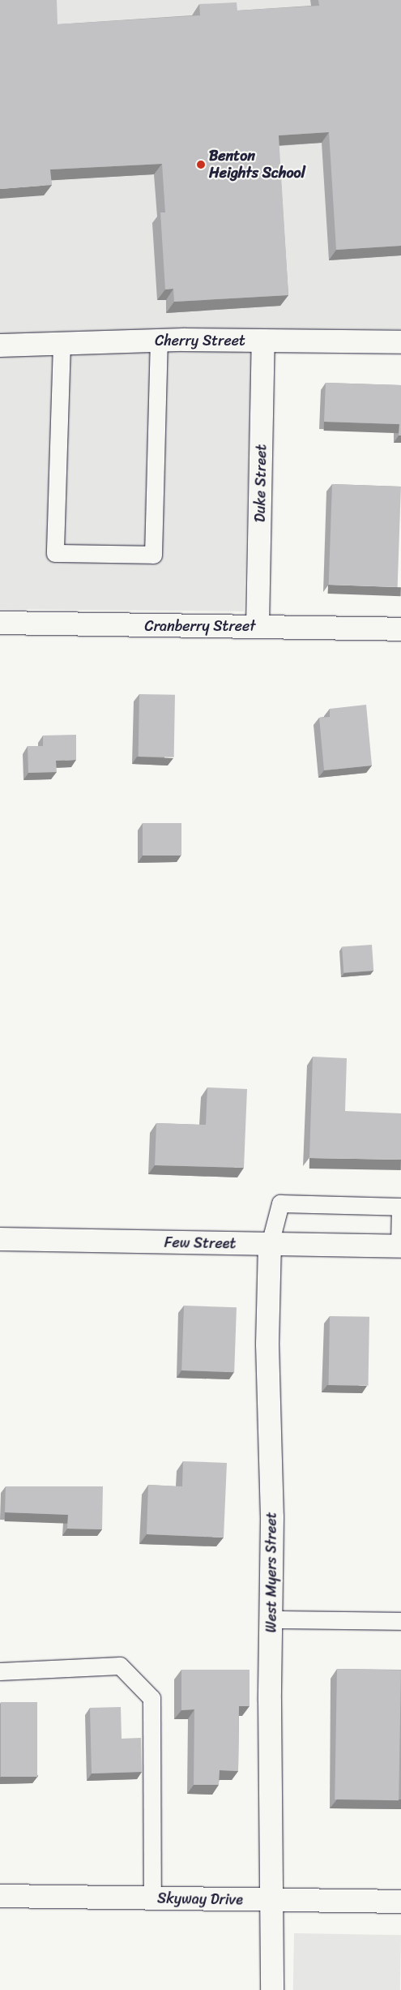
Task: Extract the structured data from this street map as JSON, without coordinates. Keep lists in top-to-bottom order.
{
  "streets": {
    "street": [
      "Cherry Street",
      "Duke Street",
      "Cranberry Street",
      "Few Street",
      "West Myers Street",
      "Skyway Drive"
    ]
  },
  "crossings": [
    ["Cherry Street", "Duke Street"],
    ["Duke Street", "Cranberry Street"],
    ["Few Street", "West Myers Street"],
    ["West Myers Street", "Skyway Drive"]
  ],
  "places": ["Benton Heights School"]
}
